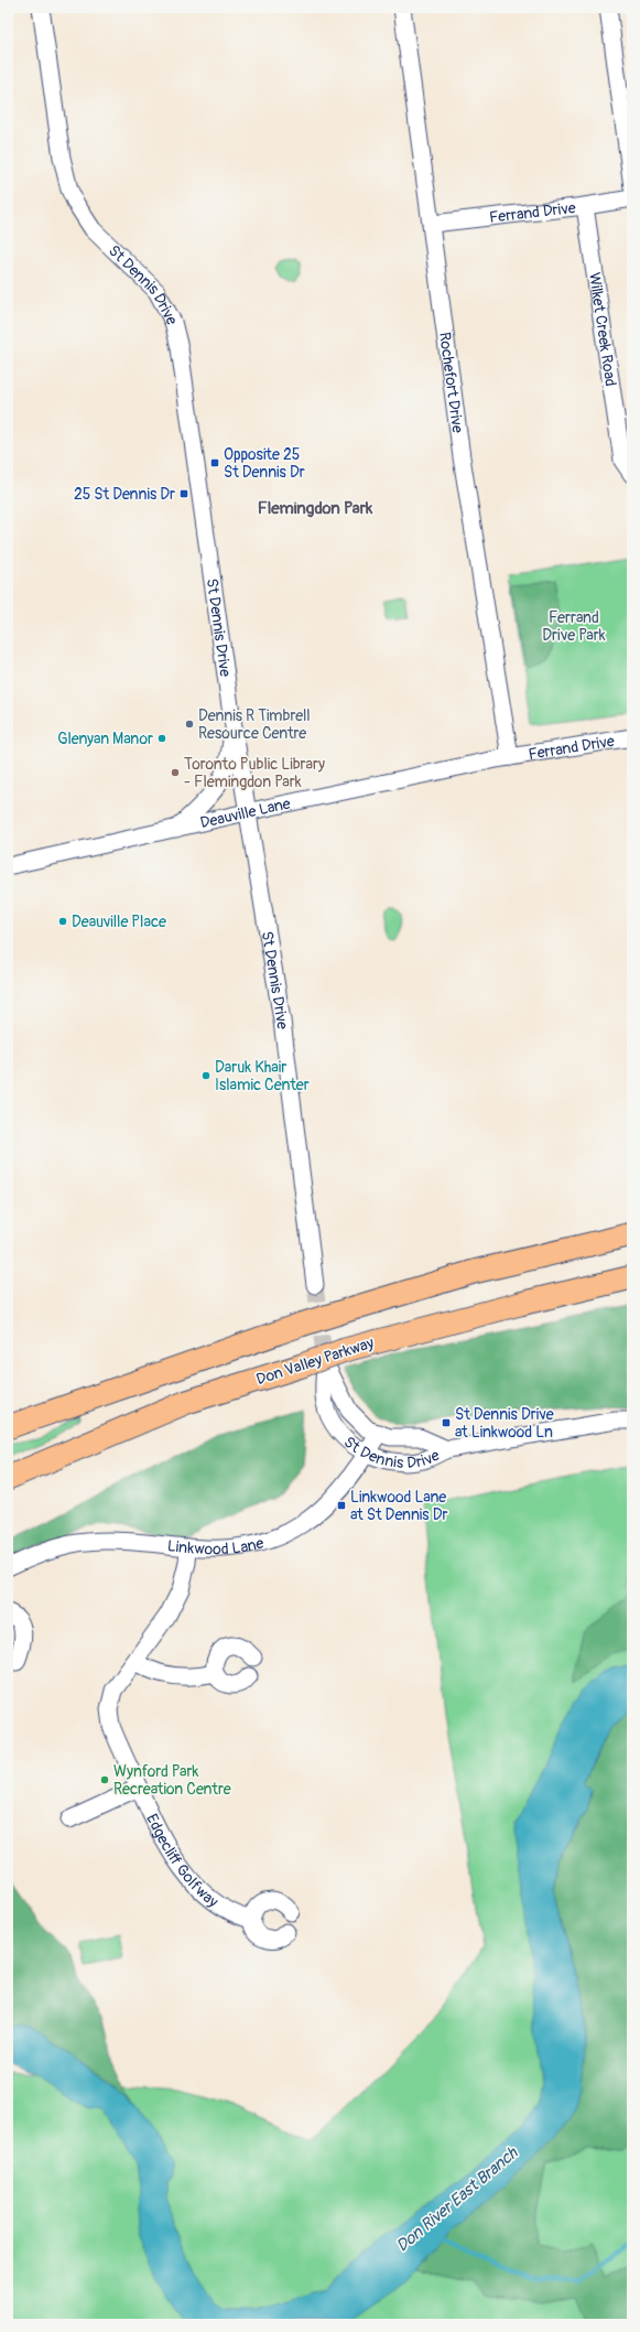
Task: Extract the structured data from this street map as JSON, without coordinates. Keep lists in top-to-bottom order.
{
  "streets": {
    "highway": ["Don Valley Parkway"],
    "street": [
      "Ferrand Drive",
      "St Dennis Drive",
      "Wilket Creek Road",
      "Rochefort Drive",
      "Deauville Lane",
      "Linkwood Lane",
      "Edgecliff Golfway"
    ]
  },
  "crossings": [
    ["Ferrand Drive", "Wilket Creek Road"],
    ["Ferrand Drive", "Rochefort Drive"],
    ["Ferrand Drive", "Deauville Lane"],
    ["St Dennis Drive", "Deauville Lane"],
    ["St Dennis Drive", "Linkwood Lane"],
    ["Rochefort Drive", "Deauville Lane"],
    ["Linkwood Lane", "Edgecliff Golfway"]
  ],
  "districts": ["Flemingdon Park"],
  "water": ["Don River East Branch"],
  "parks": ["Ferrand Drive Park"],
  "places": {
    "transit": [
      "Opposite 25 St Dennis Dr",
      "25 St Dennis Dr",
      "St Dennis Drive at Linkwood Ln",
      "Linkwood Lane at St Dennis Dr"
    ],
    "other": [
      "Dennis R Timbrell Resource Centre",
      "Glenyan Manor",
      "Toronto Public Library - Flemingdon Park",
      "Deauville Place",
      "Daruk Khair Islamic Center",
      "Wynford Park Recreation Centre"
    ]
  }
}
